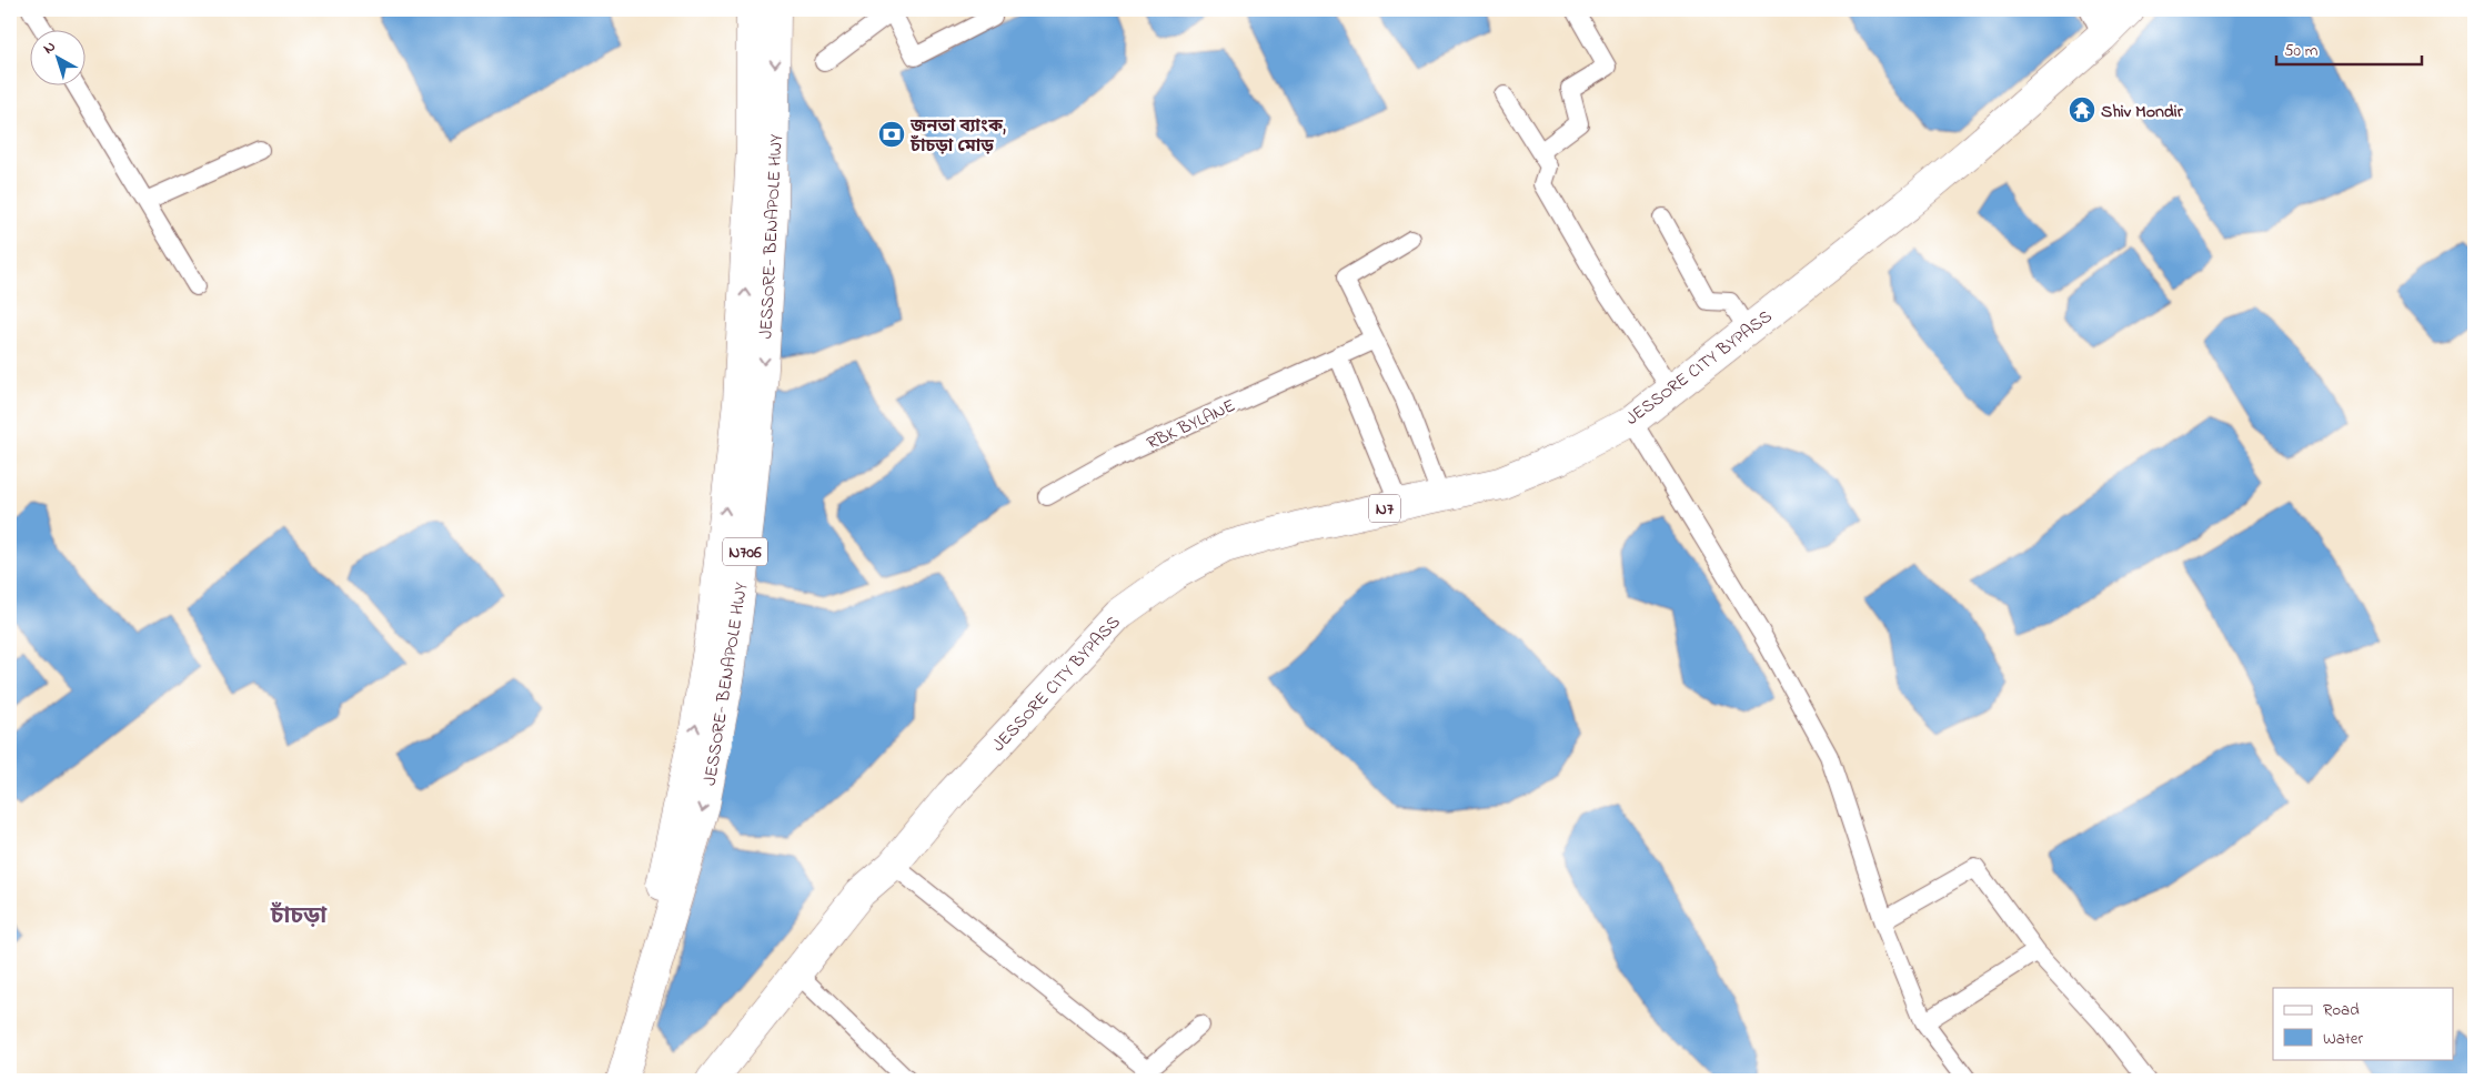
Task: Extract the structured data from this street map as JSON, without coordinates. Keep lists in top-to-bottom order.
{
  "streets": {
    "highway": [
      "JESSORE- BENAPOLE HWY",
      "JESSORE CITY BYPASS",
      "N7",
      "N706"
    ],
    "street": ["RBK BYLANE"]
  },
  "districts": ["চাঁচড়া"],
  "places": {
    "temple": ["Shiv Mondir"],
    "bank": ["জনতা ব্যাংক, চাঁচড়া মোড়"]
  },
  "legend": ["Road", "Water"],
  "scale_bar": "50 m",
  "north": "top left"
}
